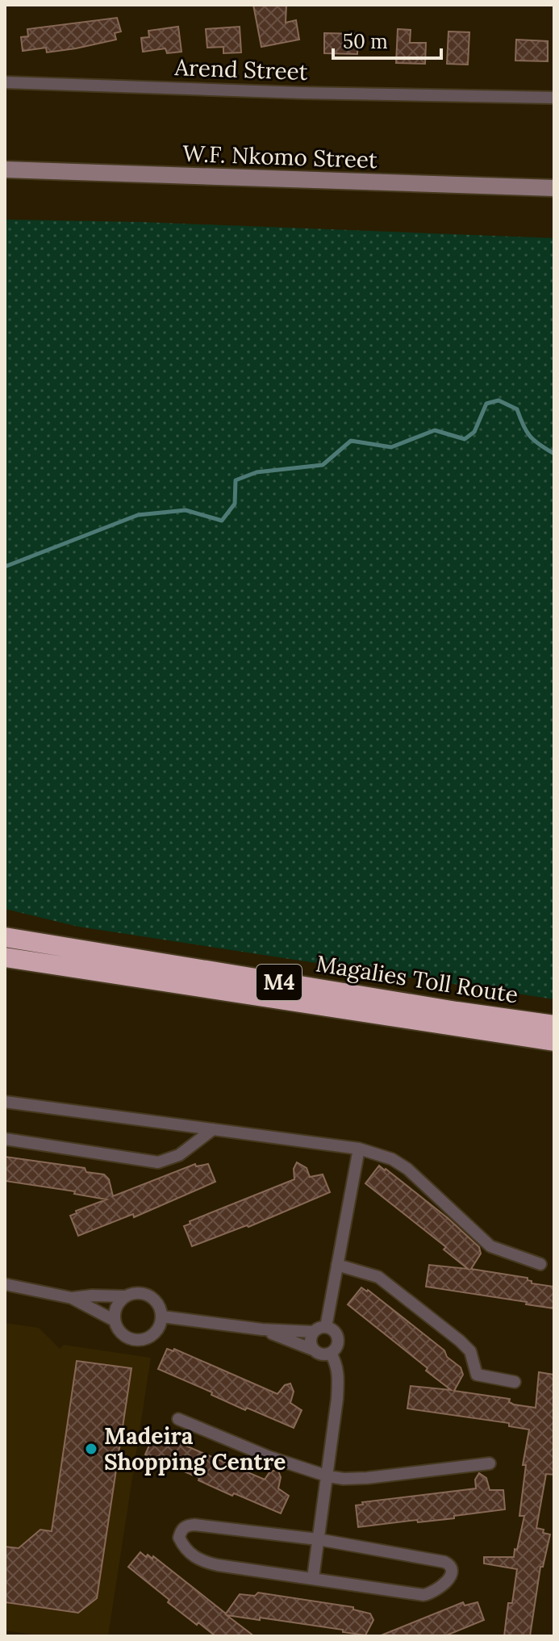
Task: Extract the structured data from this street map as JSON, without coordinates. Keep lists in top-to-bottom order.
{
  "streets": {
    "highway": ["Magalies Toll Route", "M4"],
    "main road": ["W.F. Nkomo Street"],
    "street": ["Arend Street"]
  },
  "places": ["Madeira Shopping Centre"],
  "scale_bar": "50 m"
}
